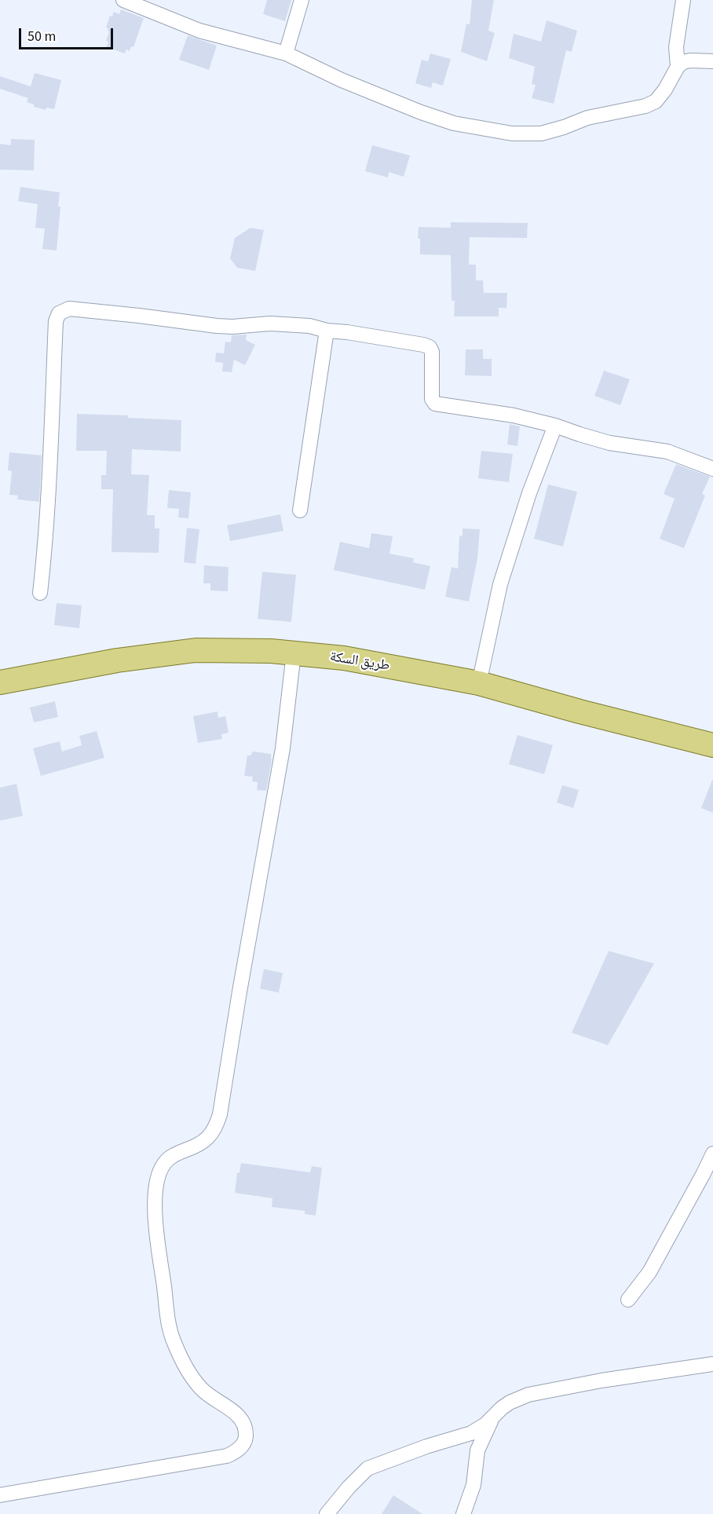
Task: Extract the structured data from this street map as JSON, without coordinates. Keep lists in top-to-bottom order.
{
  "streets": {
    "main road": ["طريق السكة"]
  },
  "scale_bar": "50 m"
}
